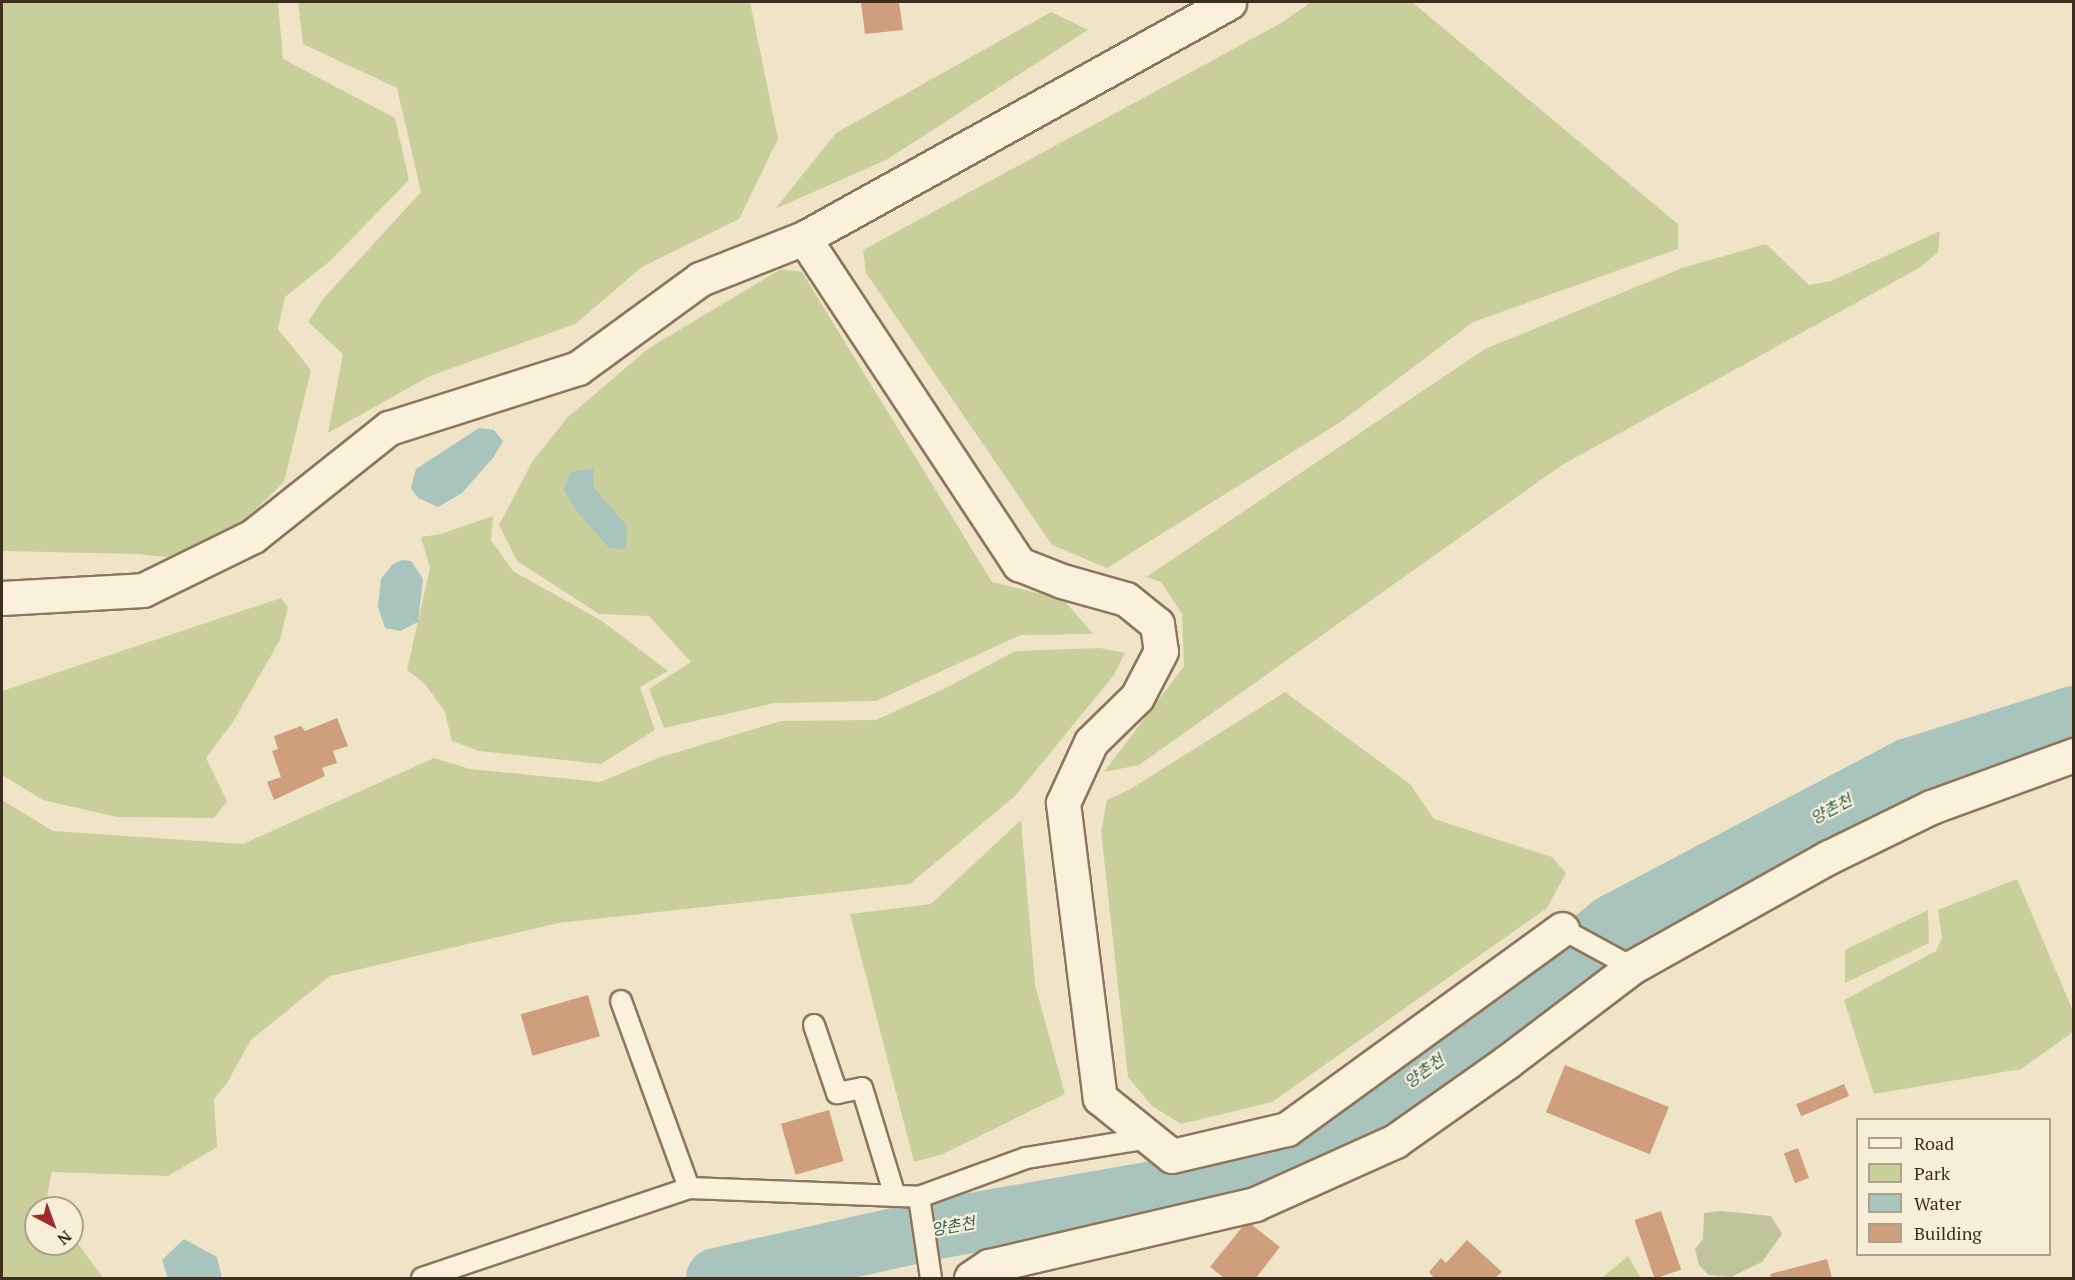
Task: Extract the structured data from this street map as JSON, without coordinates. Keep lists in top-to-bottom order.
{
  "water": ["양촌천"],
  "legend": [
    "Road",
    "Park",
    "Water",
    "Building"
  ],
  "north": "bottom right"
}
